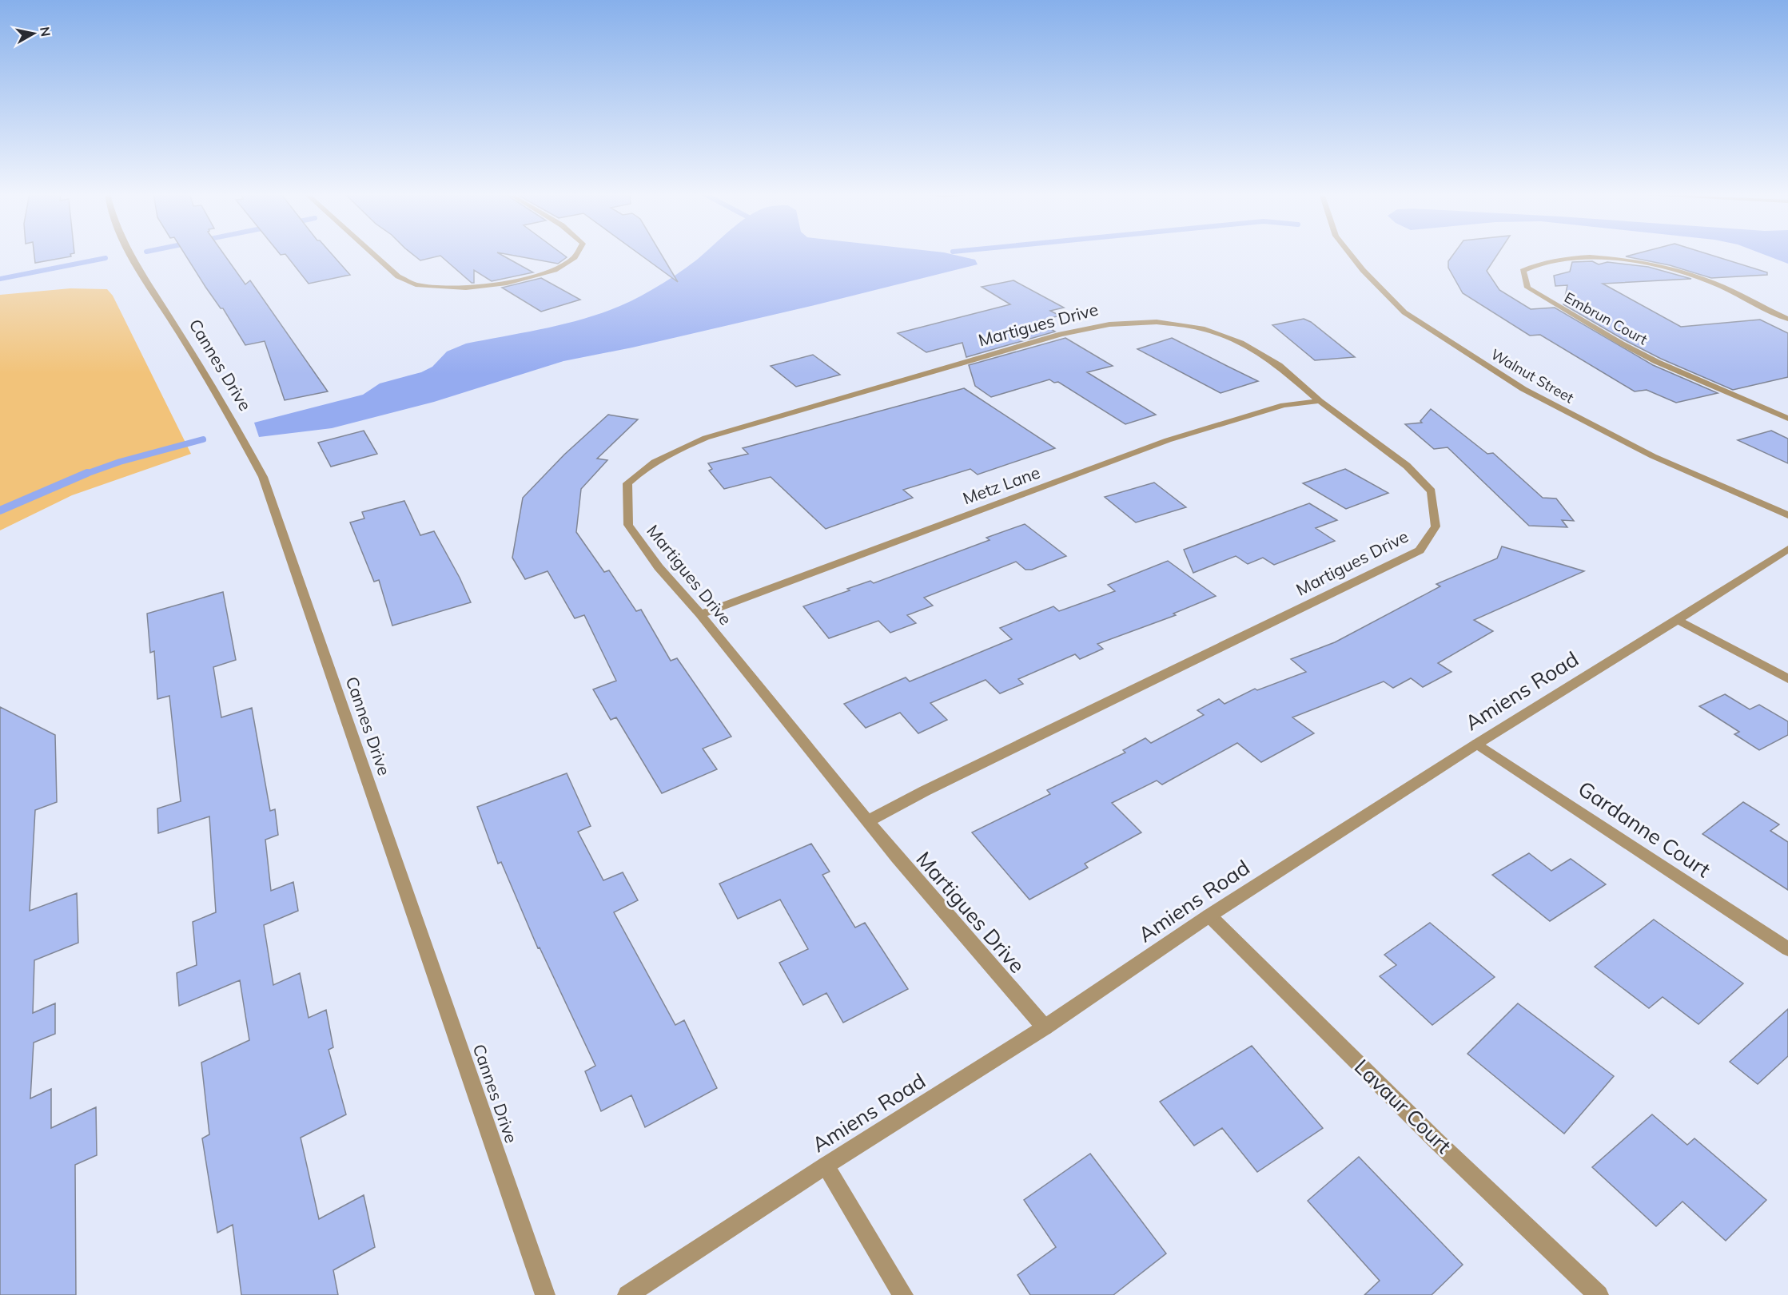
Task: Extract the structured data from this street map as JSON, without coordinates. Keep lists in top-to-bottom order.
{
  "streets": {
    "street": [
      "Embrun Court",
      "Martigues Drive",
      "Cannes Drive",
      "Walnut Street",
      "Metz Lane",
      "Amiens Road",
      "Gardanne Court",
      "Lavaur Court"
    ]
  },
  "crossings": [
    ["Martigues Drive", "Metz Lane"],
    ["Martigues Drive", "Amiens Road"],
    ["Amiens Road", "Gardanne Court"],
    ["Amiens Road", "Lavaur Court"]
  ],
  "north": "right"
}
